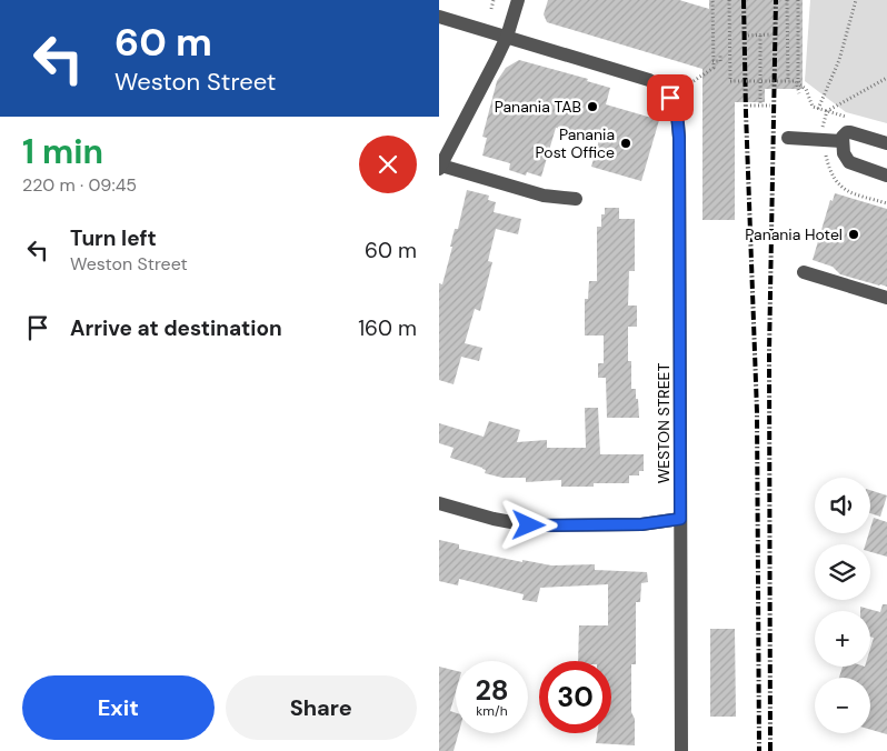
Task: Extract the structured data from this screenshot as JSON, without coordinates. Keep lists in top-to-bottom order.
{
  "streets": {
    "street": ["WESTON STREET"]
  },
  "places": ["Panania TAB", "Panania Post Office", "Panania Hotel"],
  "page": {
    "turn": ["60 m", "Weston Street"],
    "heading": ["1 min", "220 m · 09:45"],
    "list": [
      {
        "name": "Turn left",
        "note": "Weston Street",
        "value": "60 m"
      },
      {
        "name": "Arrive at destination",
        "value": "160 m"
      }
    ],
    "map_buttons": ["+", "−"],
    "speed": "28 km/h",
    "limit": "30",
    "buttons": ["Exit", "Share"]
  }
}
